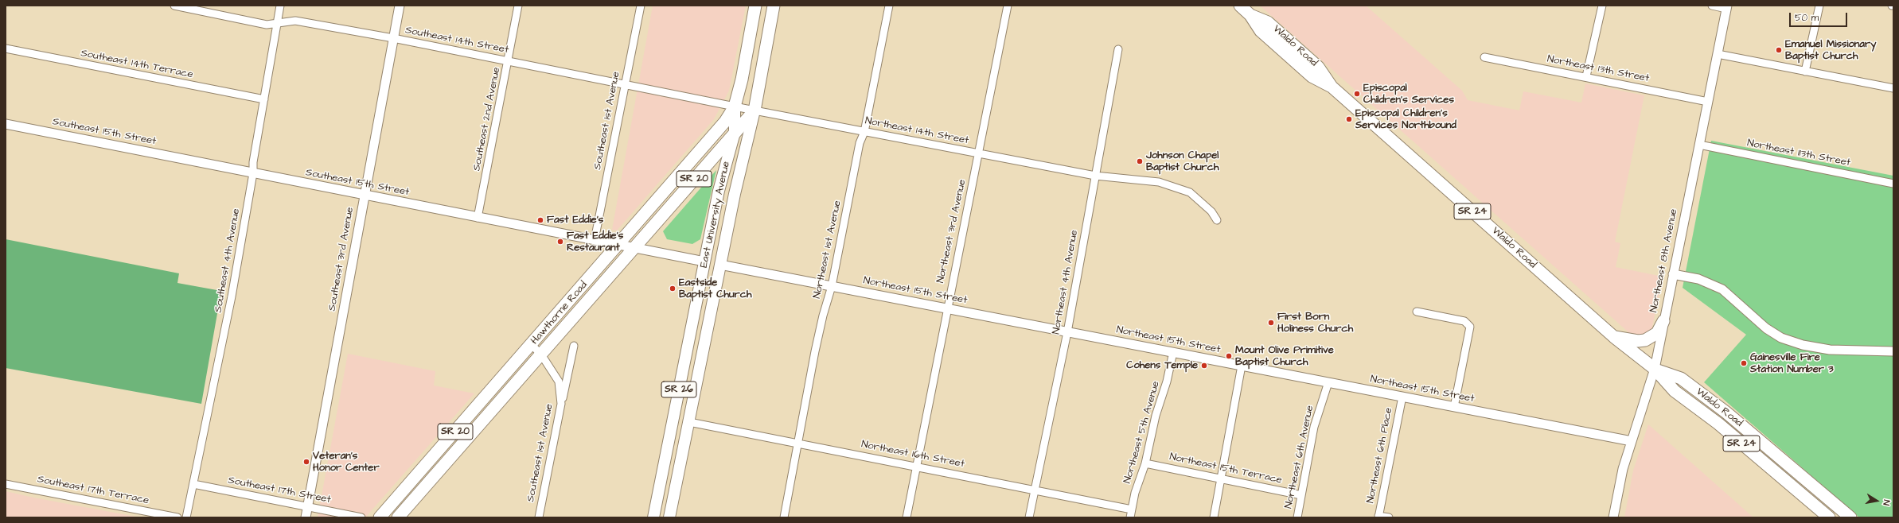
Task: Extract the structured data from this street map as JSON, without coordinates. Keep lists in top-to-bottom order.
{
  "streets": {
    "highway": [
      "Waldo Road",
      "SR 20",
      "SR 24",
      "East University Avenue",
      "Hawthorne Road"
    ],
    "main road": ["SR 26"],
    "street": [
      "Southeast 14th Street",
      "Southeast 14th Terrace",
      "Northeast 13th Street",
      "Southeast 2nd Avenue",
      "Southeast 1st Avenue",
      "Northeast 14th Street",
      "Southeast 15th Street",
      "Northeast 113th Street",
      "Northeast 3rd Avenue",
      "Northeast 1st Avenue",
      "Southeast 3rd Avenue",
      "Southeast 4th Avenue",
      "Northeast 8th Avenue",
      "Northeast 4th Avenue",
      "Northeast 15th Street",
      "Northeast 5th Avenue",
      "Northeast 16th Street",
      "Northeast 6th Place",
      "Northeast 6th Avenue",
      "Northeast 15th Terrace",
      "Southeast 17th Terrace",
      "Southeast 17th Street"
    ]
  },
  "crossings": [
    ["Southeast 14th Street", "Southeast 2nd Avenue"],
    ["Southeast 14th Street", "Southeast 1st Avenue"],
    ["Southeast 14th Street", "Northeast 14th Street"],
    ["Southeast 14th Street", "East University Avenue"],
    ["Southeast 14th Street", "Southeast 3rd Avenue"],
    ["Southeast 14th Street", "Southeast 4th Avenue"],
    ["Southeast 14th Street", "Hawthorne Road"],
    ["Waldo Road", "Northeast 8th Avenue"],
    ["Southeast 14th Terrace", "Southeast 4th Avenue"],
    ["Northeast 13th Street", "Northeast 8th Avenue"],
    ["Southeast 2nd Avenue", "Southeast 15th Street"],
    ["Southeast 1st Avenue", "Southeast 15th Street"],
    ["Southeast 1st Avenue", "Hawthorne Road"],
    ["Northeast 14th Street", "East University Avenue"],
    ["Northeast 14th Street", "Northeast 3rd Avenue"],
    ["Northeast 14th Street", "Northeast 1st Avenue"],
    ["Northeast 14th Street", "Northeast 4th Avenue"],
    ["Northeast 14th Street", "Hawthorne Road"],
    ["Southeast 15th Street", "East University Avenue"],
    ["Southeast 15th Street", "Southeast 3rd Avenue"],
    ["Southeast 15th Street", "Southeast 4th Avenue"],
    ["Southeast 15th Street", "Hawthorne Road"],
    ["Northeast 113th Street", "Northeast 8th Avenue"],
    ["East University Avenue", "Northeast 15th Street"],
    ["East University Avenue", "Hawthorne Road"],
    ["East University Avenue", "Northeast 16th Street"],
    ["Northeast 3rd Avenue", "Northeast 15th Street"],
    ["Northeast 3rd Avenue", "Northeast 16th Street"],
    ["Northeast 1st Avenue", "Northeast 15th Street"],
    ["Northeast 1st Avenue", "Northeast 16th Street"],
    ["Southeast 3rd Avenue", "Southeast 17th Street"],
    ["Southeast 4th Avenue", "Southeast 17th Street"],
    ["Northeast 8th Avenue", "Northeast 15th Street"],
    ["Northeast 4th Avenue", "Northeast 15th Street"],
    ["Northeast 4th Avenue", "Northeast 16th Street"],
    ["Northeast 15th Street", "Northeast 5th Avenue"],
    ["Northeast 15th Street", "Northeast 6th Place"],
    ["Northeast 15th Street", "Northeast 6th Avenue"],
    ["Northeast 5th Avenue", "Northeast 16th Street"],
    ["Northeast 5th Avenue", "Northeast 15th Terrace"],
    ["Northeast 6th Avenue", "Northeast 15th Terrace"]
  ],
  "places": [
    "Emanuel Missionary Baptist Church",
    "Episcopal Children's Services",
    "Episcopal Children's Services Northbound",
    "Johnson Chapel Baptist Church",
    "Fast Eddie's",
    "Fast Eddie's Restaurant",
    "Eastside Baptist Church",
    "First Born Holiness Church",
    "Mount Olive Primitive Baptist Church",
    "Gainesville Fire Station Number 3",
    "Cohens Temple",
    "Veteran's Honor Center"
  ],
  "scale_bar": "50 m",
  "north": "right"
}
